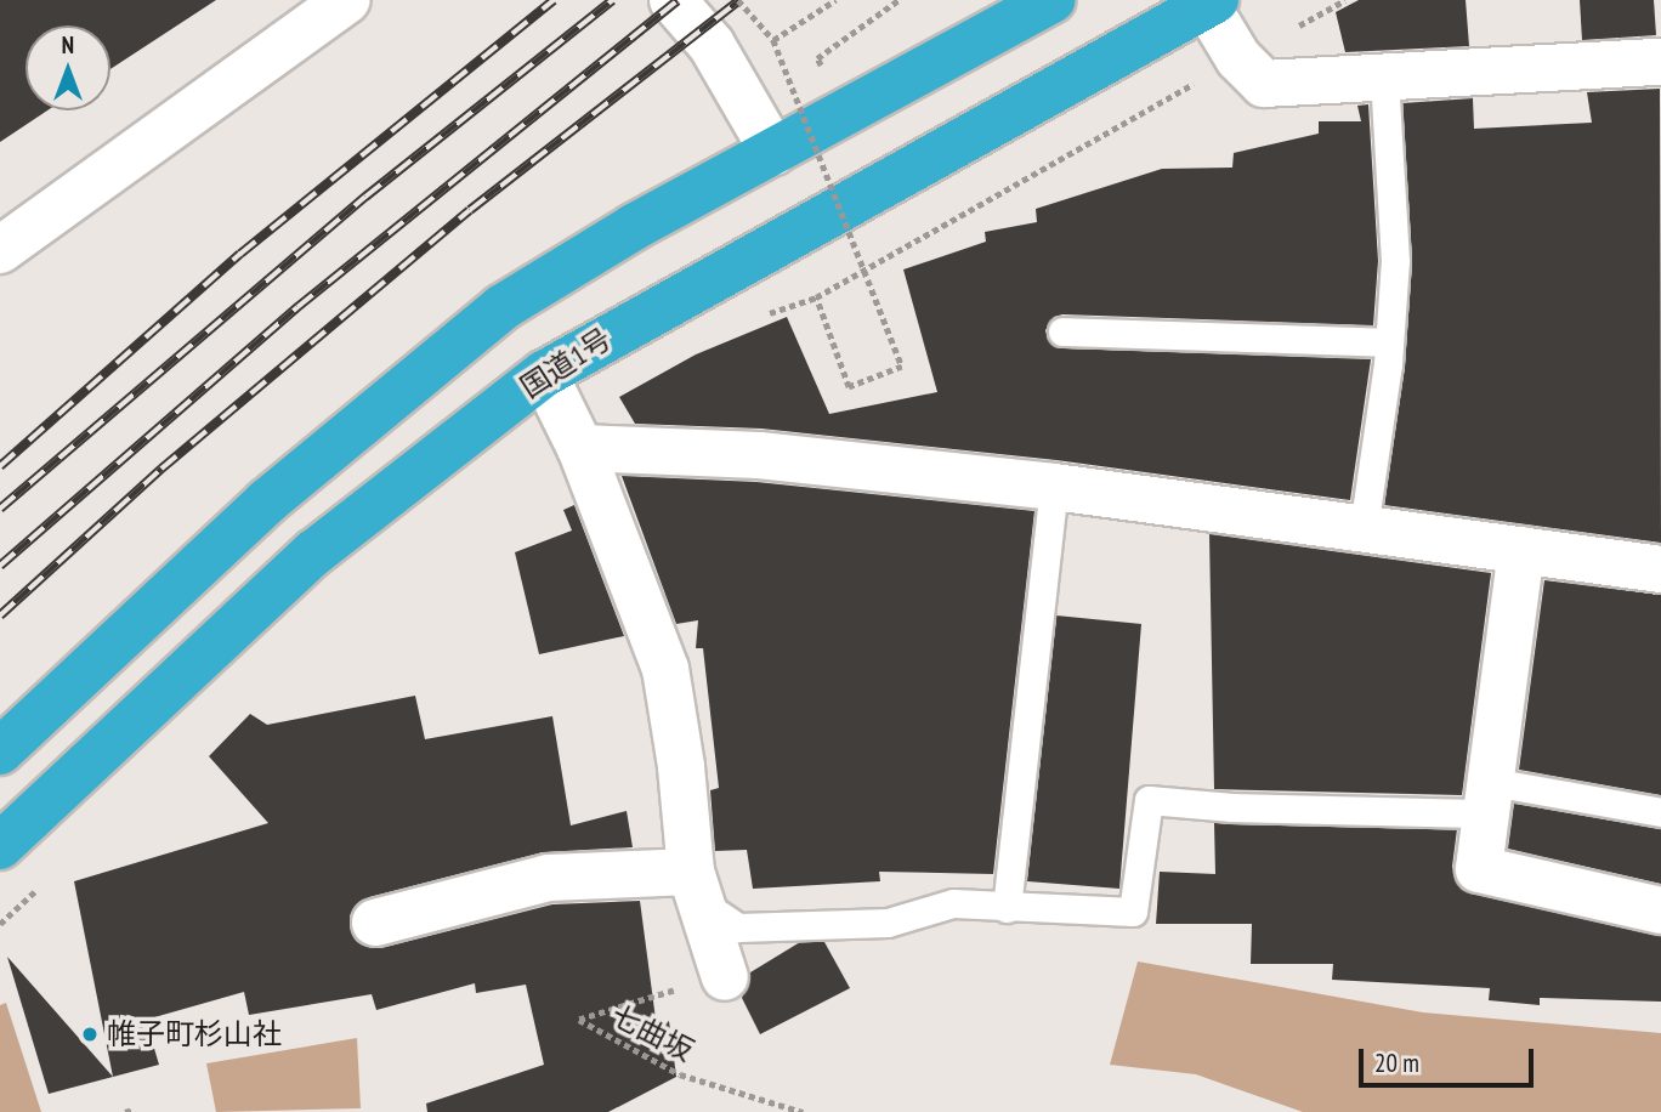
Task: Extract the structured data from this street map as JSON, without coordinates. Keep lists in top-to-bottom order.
{
  "streets": {
    "highway": ["国道1号"],
    "path": ["七曲坂"]
  },
  "places": ["帷子町杉山社"],
  "scale_bar": "20 m",
  "north": "top"
}
